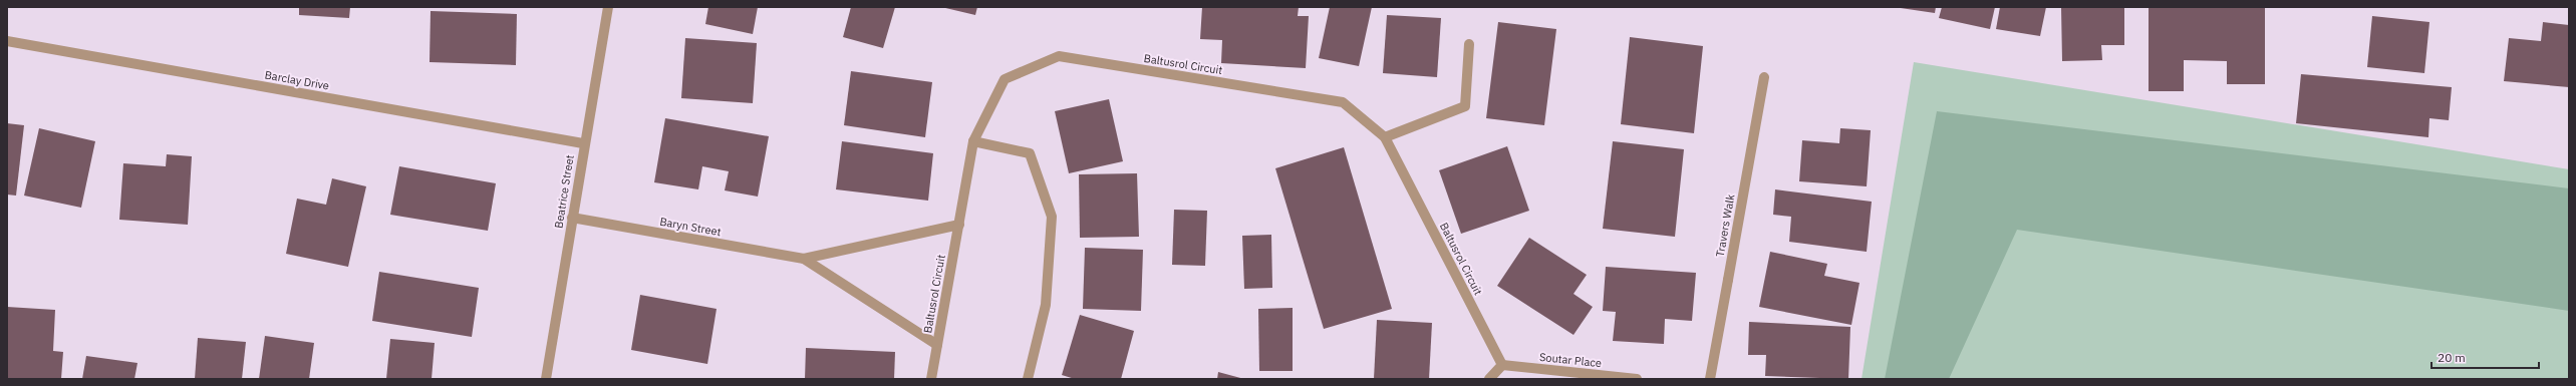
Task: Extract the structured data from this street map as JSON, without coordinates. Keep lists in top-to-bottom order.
{
  "streets": {
    "street": [
      "Baltusrol Circuit",
      "Barclay Drive",
      "Beatrice Street",
      "Travers Walk",
      "Baryn Street",
      "Soutar Place"
    ]
  },
  "crossings": [
    ["Baltusrol Circuit", "Baryn Street"],
    ["Baltusrol Circuit", "Soutar Place"],
    ["Barclay Drive", "Beatrice Street"],
    ["Beatrice Street", "Baryn Street"]
  ],
  "scale_bar": "20 m"
}
